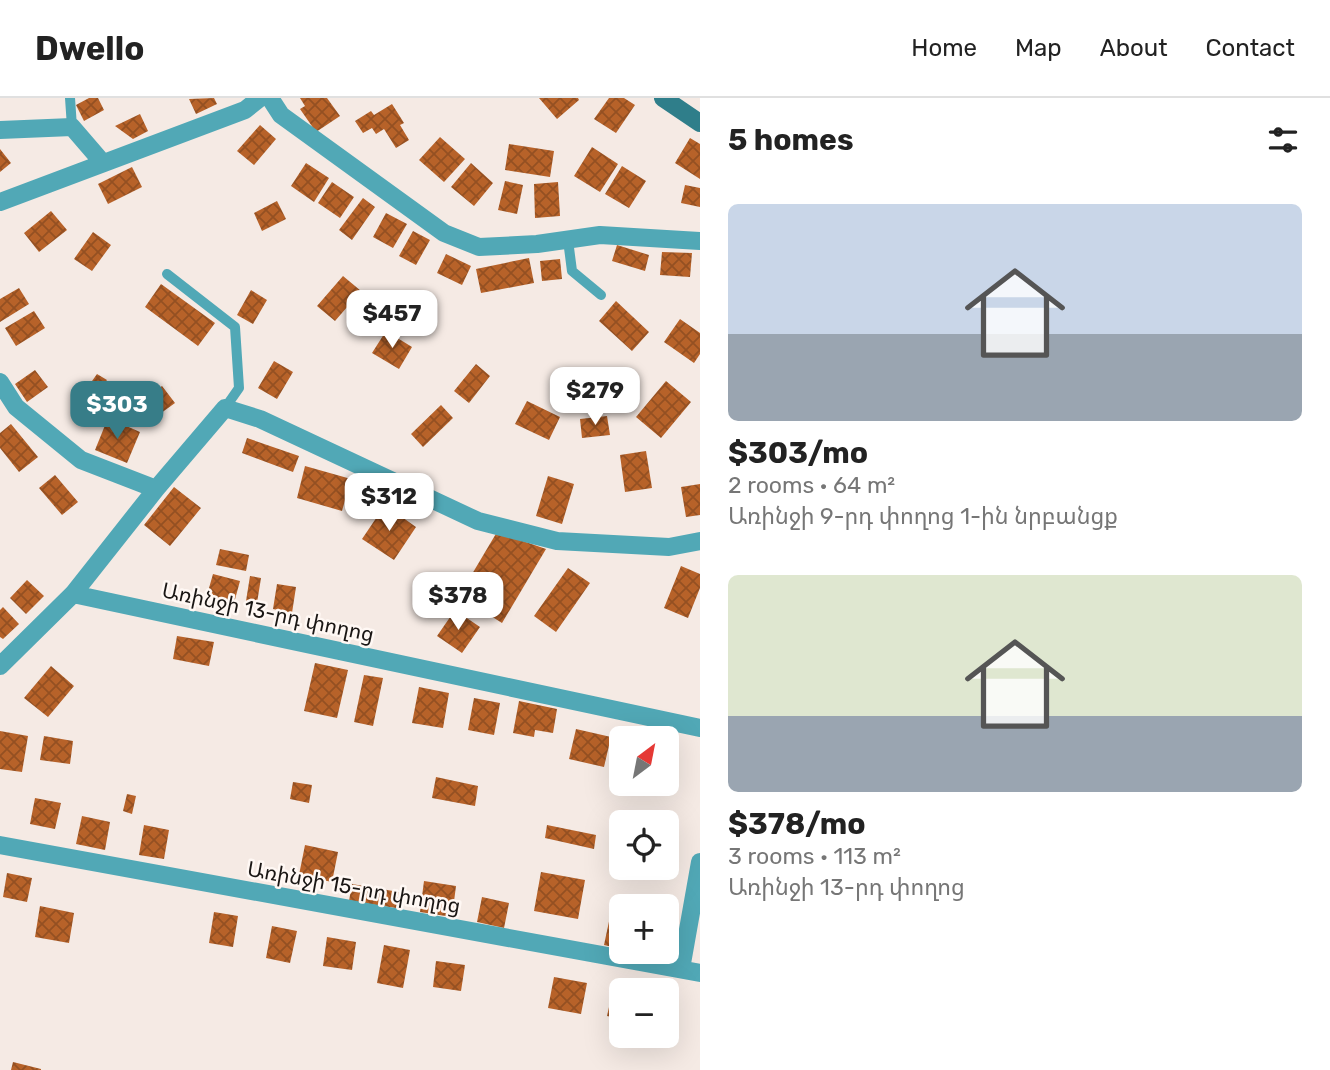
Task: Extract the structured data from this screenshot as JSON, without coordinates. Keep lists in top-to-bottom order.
{
  "streets": {
    "street": ["Առինջի 13-րդ փողոց", "Առինջի 15-րդ փողոց"]
  },
  "north": "top right",
  "page": {
    "header": "Dwello",
    "nav": [
      "Home",
      "Map",
      "About",
      "Contact"
    ],
    "heading": "5 homes",
    "list": [
      {
        "name": "$303/mo",
        "note": "2 rooms · 64 m² · Առինջի 9-րդ փողոց 1-ին նրբանցք"
      },
      {
        "name": "$378/mo",
        "note": "3 rooms · 113 m² · Առինջի 13-րդ փողոց"
      }
    ],
    "price": [
      "$457",
      "$279",
      "$303",
      "$312",
      "$378"
    ],
    "map_buttons": ["+", "−"]
  }
}
